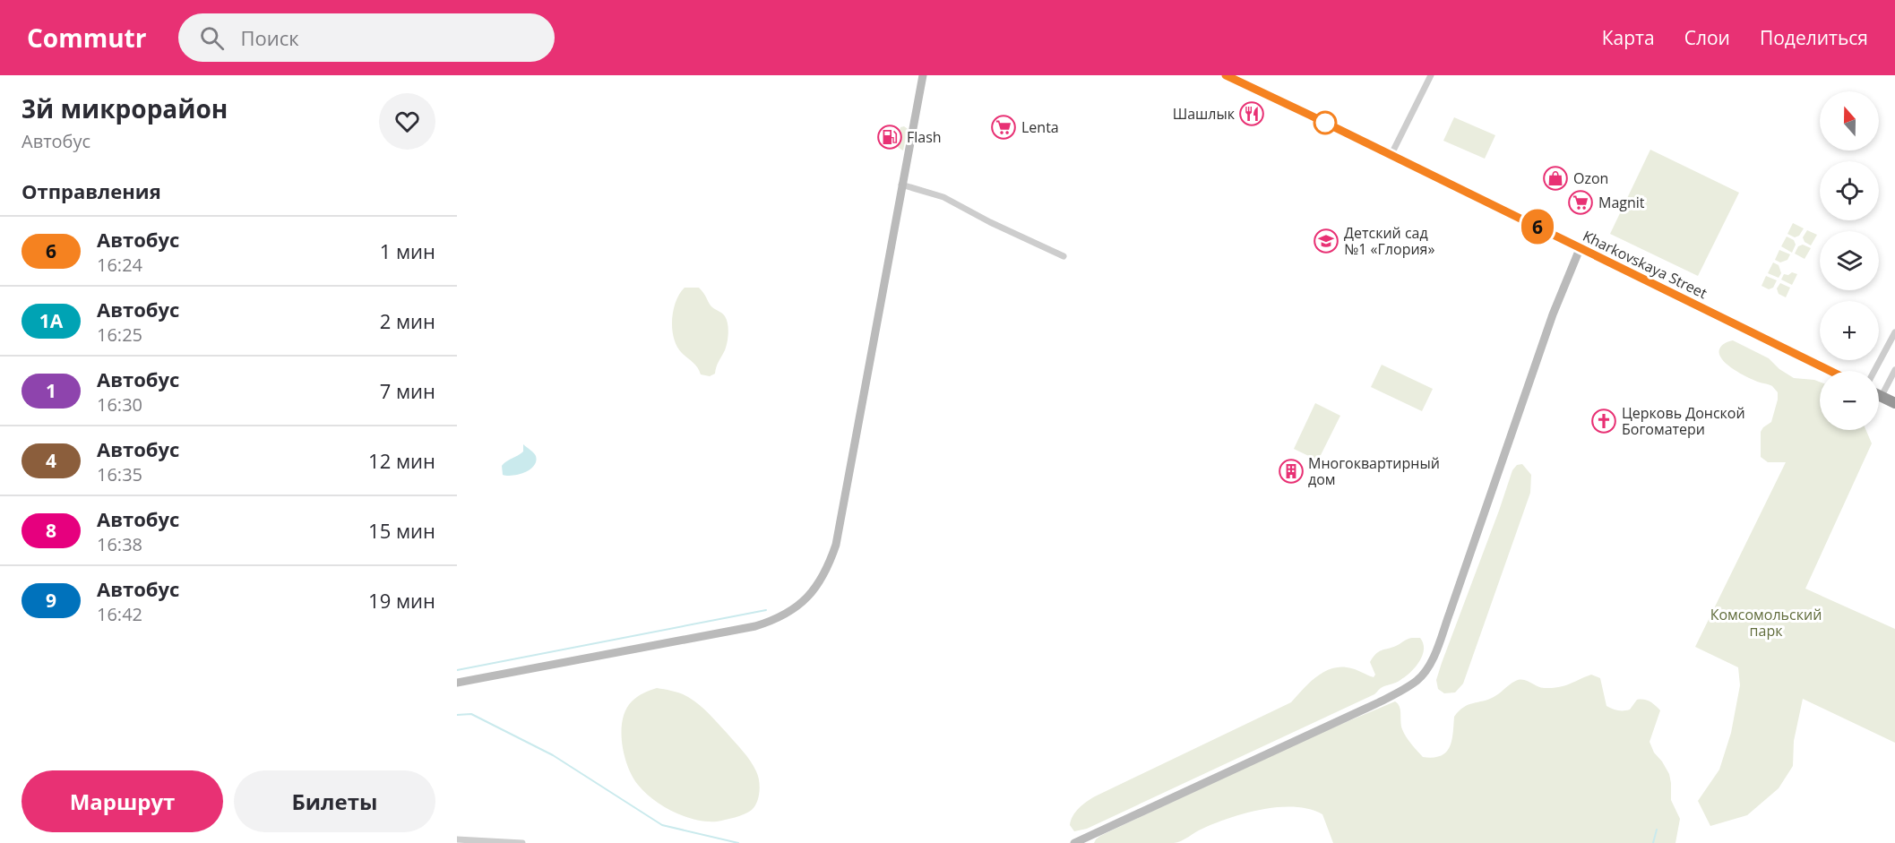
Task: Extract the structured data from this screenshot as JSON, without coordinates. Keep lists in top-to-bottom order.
{
  "streets": {
    "highway": ["Kharkovskaya Street"]
  },
  "parks": ["Комсомольский парк"],
  "places": {
    "restaurant": ["Шашлык"],
    "supermarket": ["Lenta", "Magnit"],
    "fuel station": ["Flash"],
    "shop": ["Ozon"],
    "school or university": ["Детский сад №1 «Глория»"],
    "church": ["Церковь Донской Богоматери"],
    "building": ["Многоквартирный дом"]
  },
  "lines": ["bus line 6"],
  "north": "top",
  "page": {
    "header": "Commutr",
    "search": "Поиск",
    "nav": ["Карта", "Слои", "Поделиться"],
    "heading": [
      ["3й микрорайон", "Автобус"],
      "Отправления"
    ],
    "on_map": "6",
    "map_buttons": ["+", "−"],
    "list": [
      {
        "mark": "6",
        "name": "Автобус",
        "note": "16:24",
        "value": "1 мин"
      },
      {
        "mark": "1А",
        "name": "Автобус",
        "note": "16:25",
        "value": "2 мин"
      },
      {
        "mark": "1",
        "name": "Автобус",
        "note": "16:30",
        "value": "7 мин"
      },
      {
        "mark": "4",
        "name": "Автобус",
        "note": "16:35",
        "value": "12 мин"
      },
      {
        "mark": "8",
        "name": "Автобус",
        "note": "16:38",
        "value": "15 мин"
      },
      {
        "mark": "9",
        "name": "Автобус",
        "note": "16:42",
        "value": "19 мин"
      }
    ],
    "buttons": ["Маршрут", "Билеты"]
  }
}
